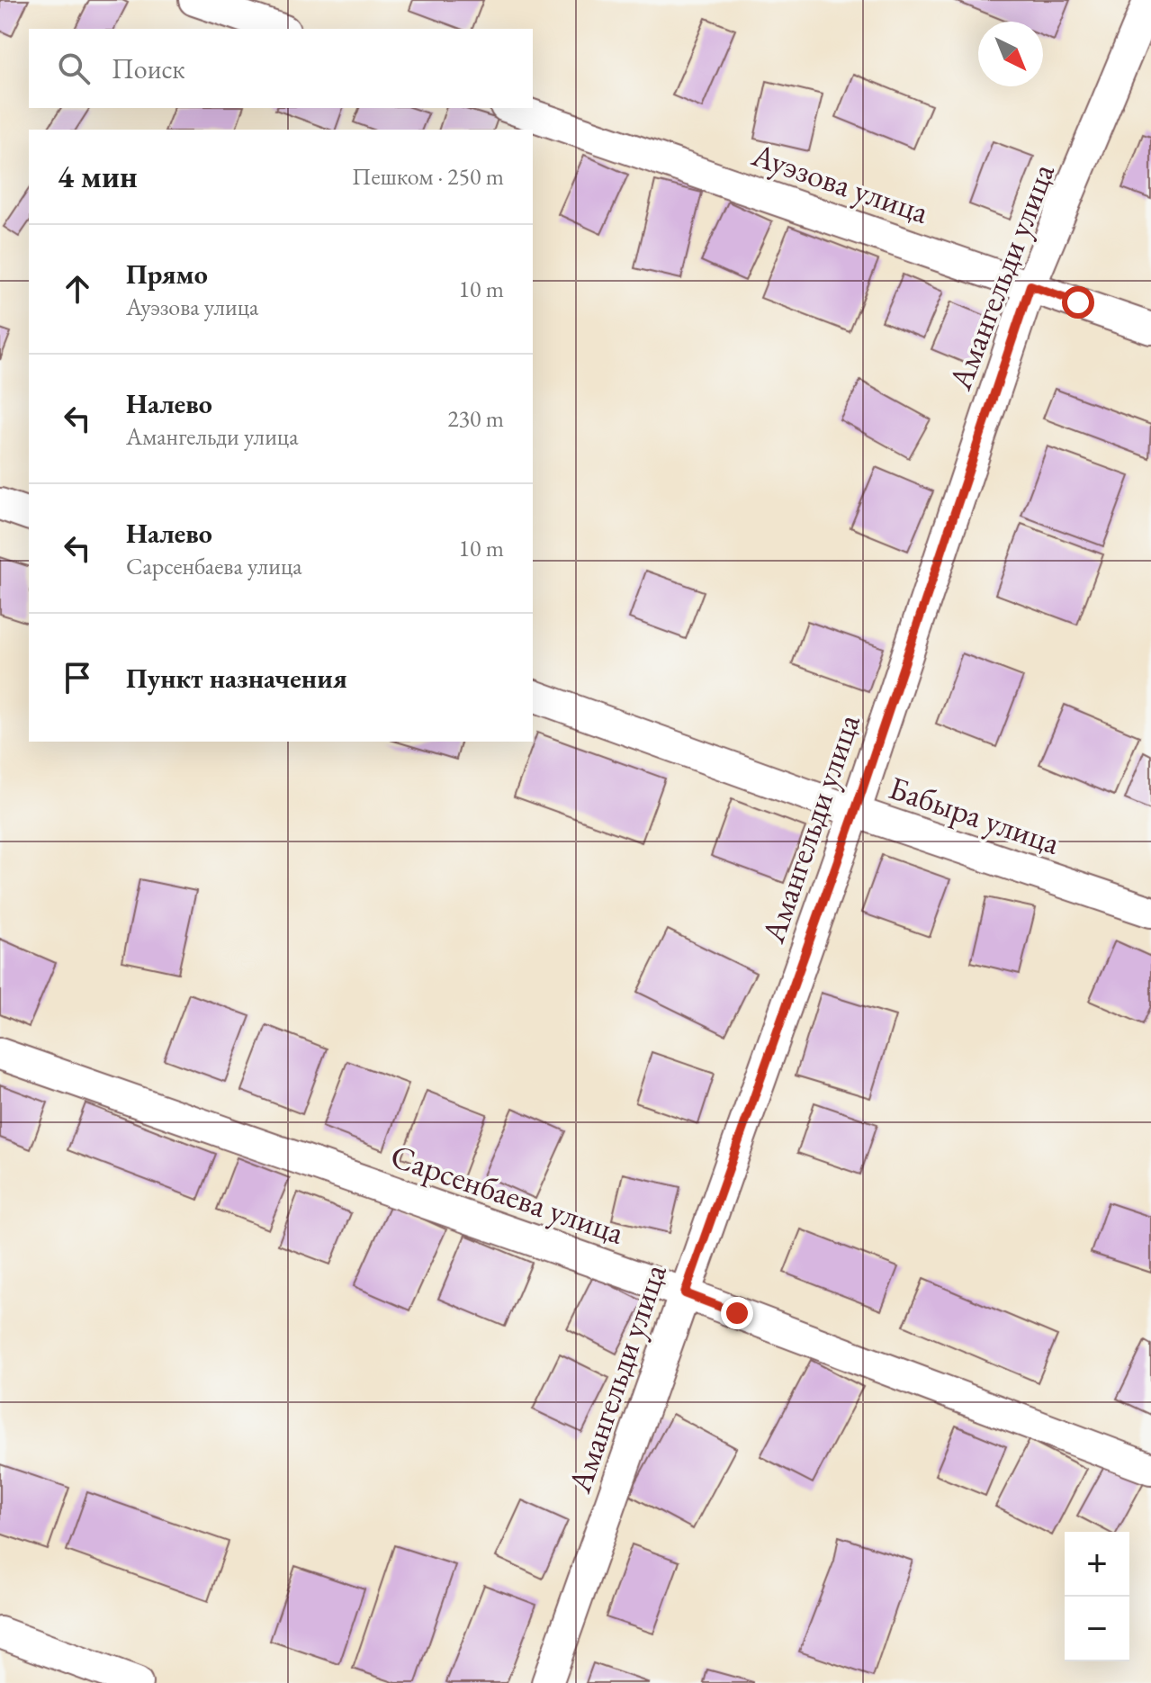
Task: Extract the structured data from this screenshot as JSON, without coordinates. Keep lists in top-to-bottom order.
{
  "streets": {
    "street": [
      "Ауэзова улица",
      "Амангельди улица",
      "Бабыра улица",
      "Сарсенбаева улица"
    ]
  },
  "crossings": [
    ["Ауэзова улица", "Амангельди улица"],
    ["Амангельди улица", "Бабыра улица"],
    ["Амангельди улица", "Сарсенбаева улица"]
  ],
  "north": "bottom right",
  "page": {
    "search": "Поиск",
    "heading": ["4 мин", "Пешком · 250 m"],
    "list": [
      ["Прямо", "Ауэзова улица", "10 m"],
      ["Налево", "Амангельди улица", "230 m"],
      ["Налево", "Сарсенбаева улица", "10 m"],
      "Пункт назначения"
    ],
    "map_buttons": ["+", "−"]
  }
}
